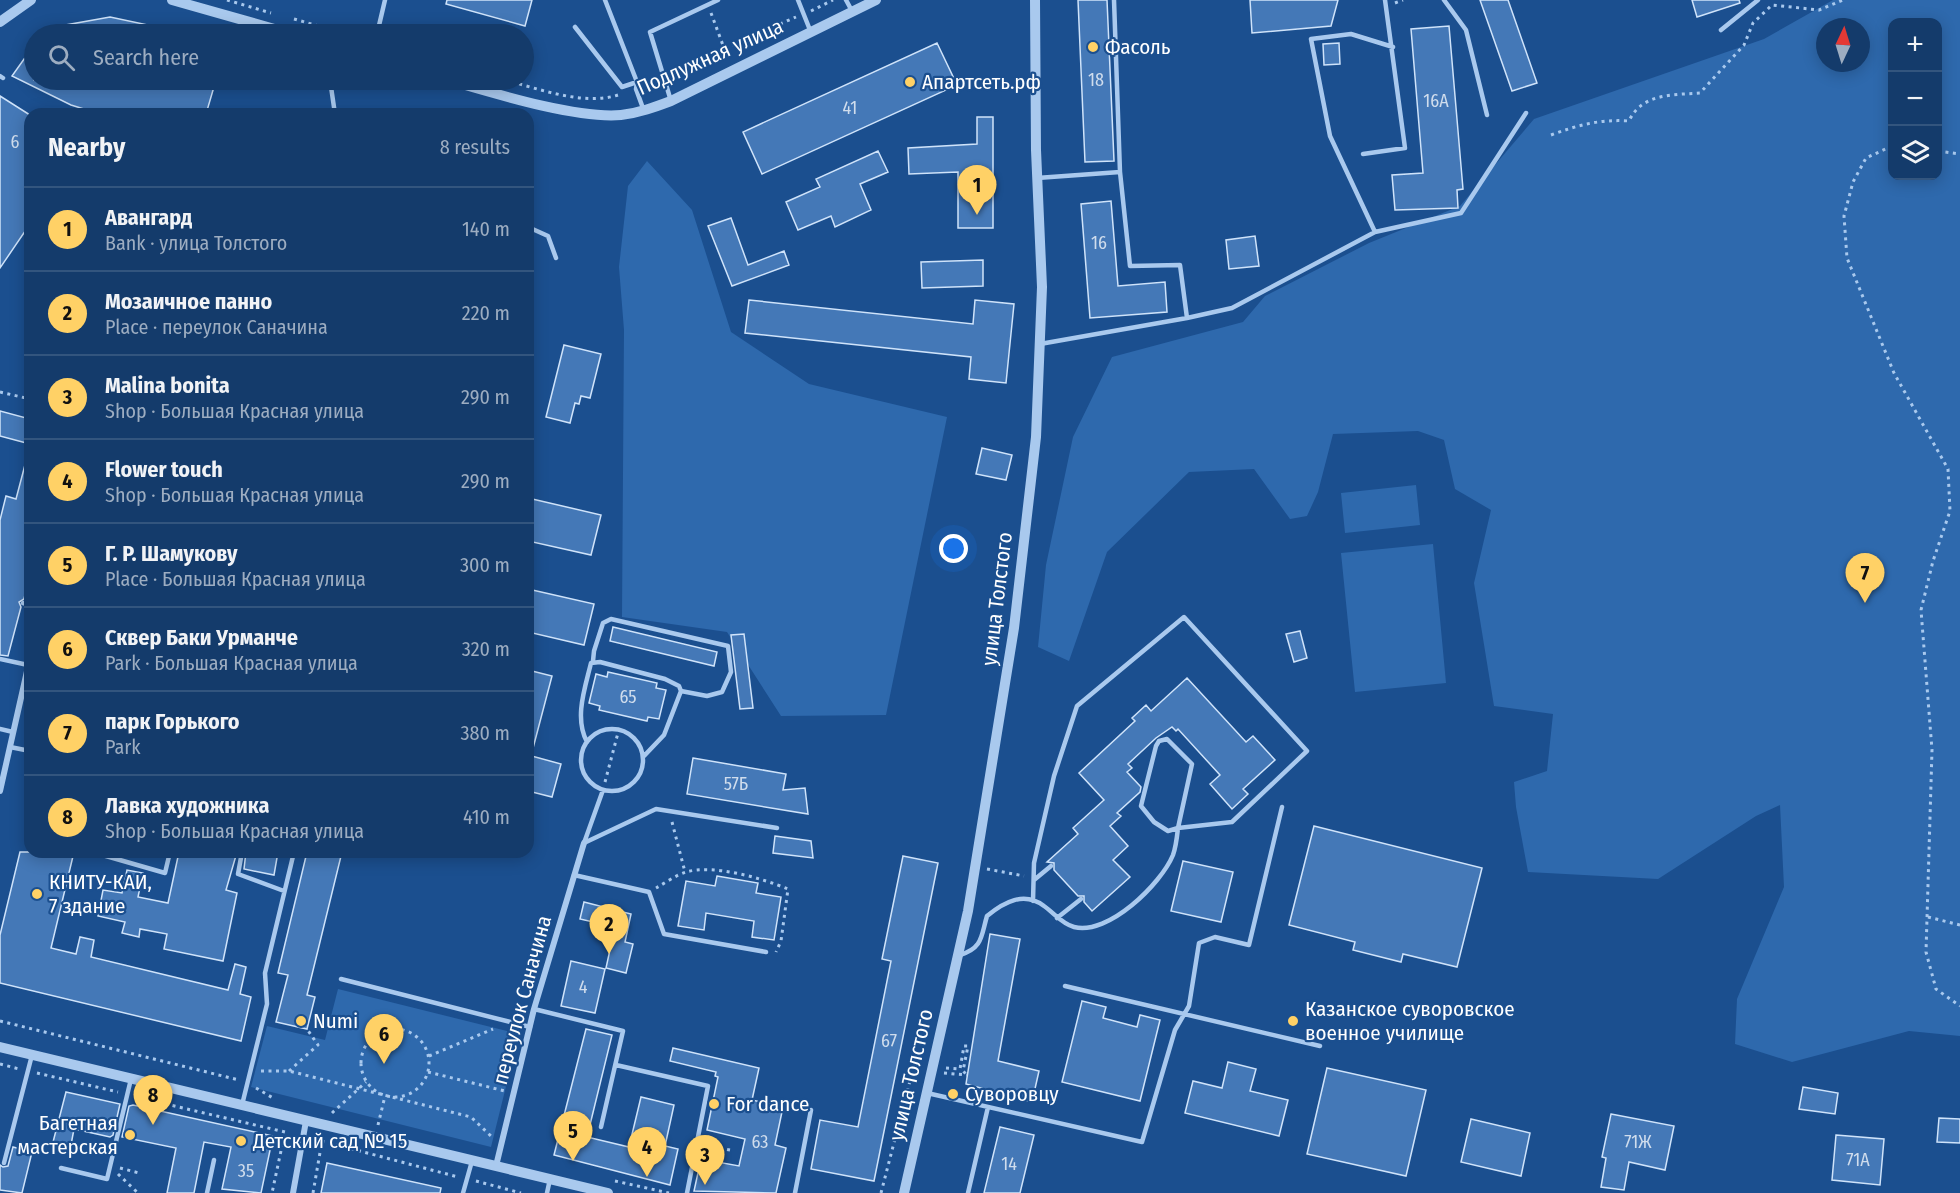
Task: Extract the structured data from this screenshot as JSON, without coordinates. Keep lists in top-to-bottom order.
{
  "streets": {
    "street": ["Подлужная улица", "улица Толстого", "переулок Саначина"]
  },
  "places": [
    "Фасоль",
    "Апартсеть.рф",
    "КНИТУ-КАИ, 7 здание",
    "Numi",
    "Казанское суворовское военное училище",
    "Суворовцу",
    "For dance",
    "Багетная мастерская",
    "Детский сад № 15"
  ],
  "house_numbers": [
    "18",
    "16А",
    "41",
    "6",
    "16",
    "65",
    "57Б",
    "4",
    "67",
    "63",
    "71Ж",
    "71А",
    "14",
    "35"
  ],
  "north": "top",
  "page": {
    "map_buttons": ["+", "−"],
    "search": "Search here",
    "heading": ["Nearby", "8 results"],
    "pins": [
      "1",
      "7",
      "2",
      "6",
      "8",
      "5",
      "4",
      "3"
    ],
    "list": [
      {
        "mark": "1",
        "name": "Авангард",
        "note": "Bank · улица Толстого",
        "value": "140 m"
      },
      {
        "mark": "2",
        "name": "Мозаичное панно",
        "note": "Place · переулок Саначина",
        "value": "220 m"
      },
      {
        "mark": "3",
        "name": "Malina bonita",
        "note": "Shop · Большая Красная улица",
        "value": "290 m"
      },
      {
        "mark": "4",
        "name": "Flower touch",
        "note": "Shop · Большая Красная улица",
        "value": "290 m"
      },
      {
        "mark": "5",
        "name": "Г. Р. Шамукову",
        "note": "Place · Большая Красная улица",
        "value": "300 m"
      },
      {
        "mark": "6",
        "name": "Сквер Баки Урманче",
        "note": "Park · Большая Красная улица",
        "value": "320 m"
      },
      {
        "mark": "7",
        "name": "парк Горького",
        "note": "Park",
        "value": "380 m"
      },
      {
        "mark": "8",
        "name": "Лавка художника",
        "note": "Shop · Большая Красная улица",
        "value": "410 m"
      }
    ]
  }
}
